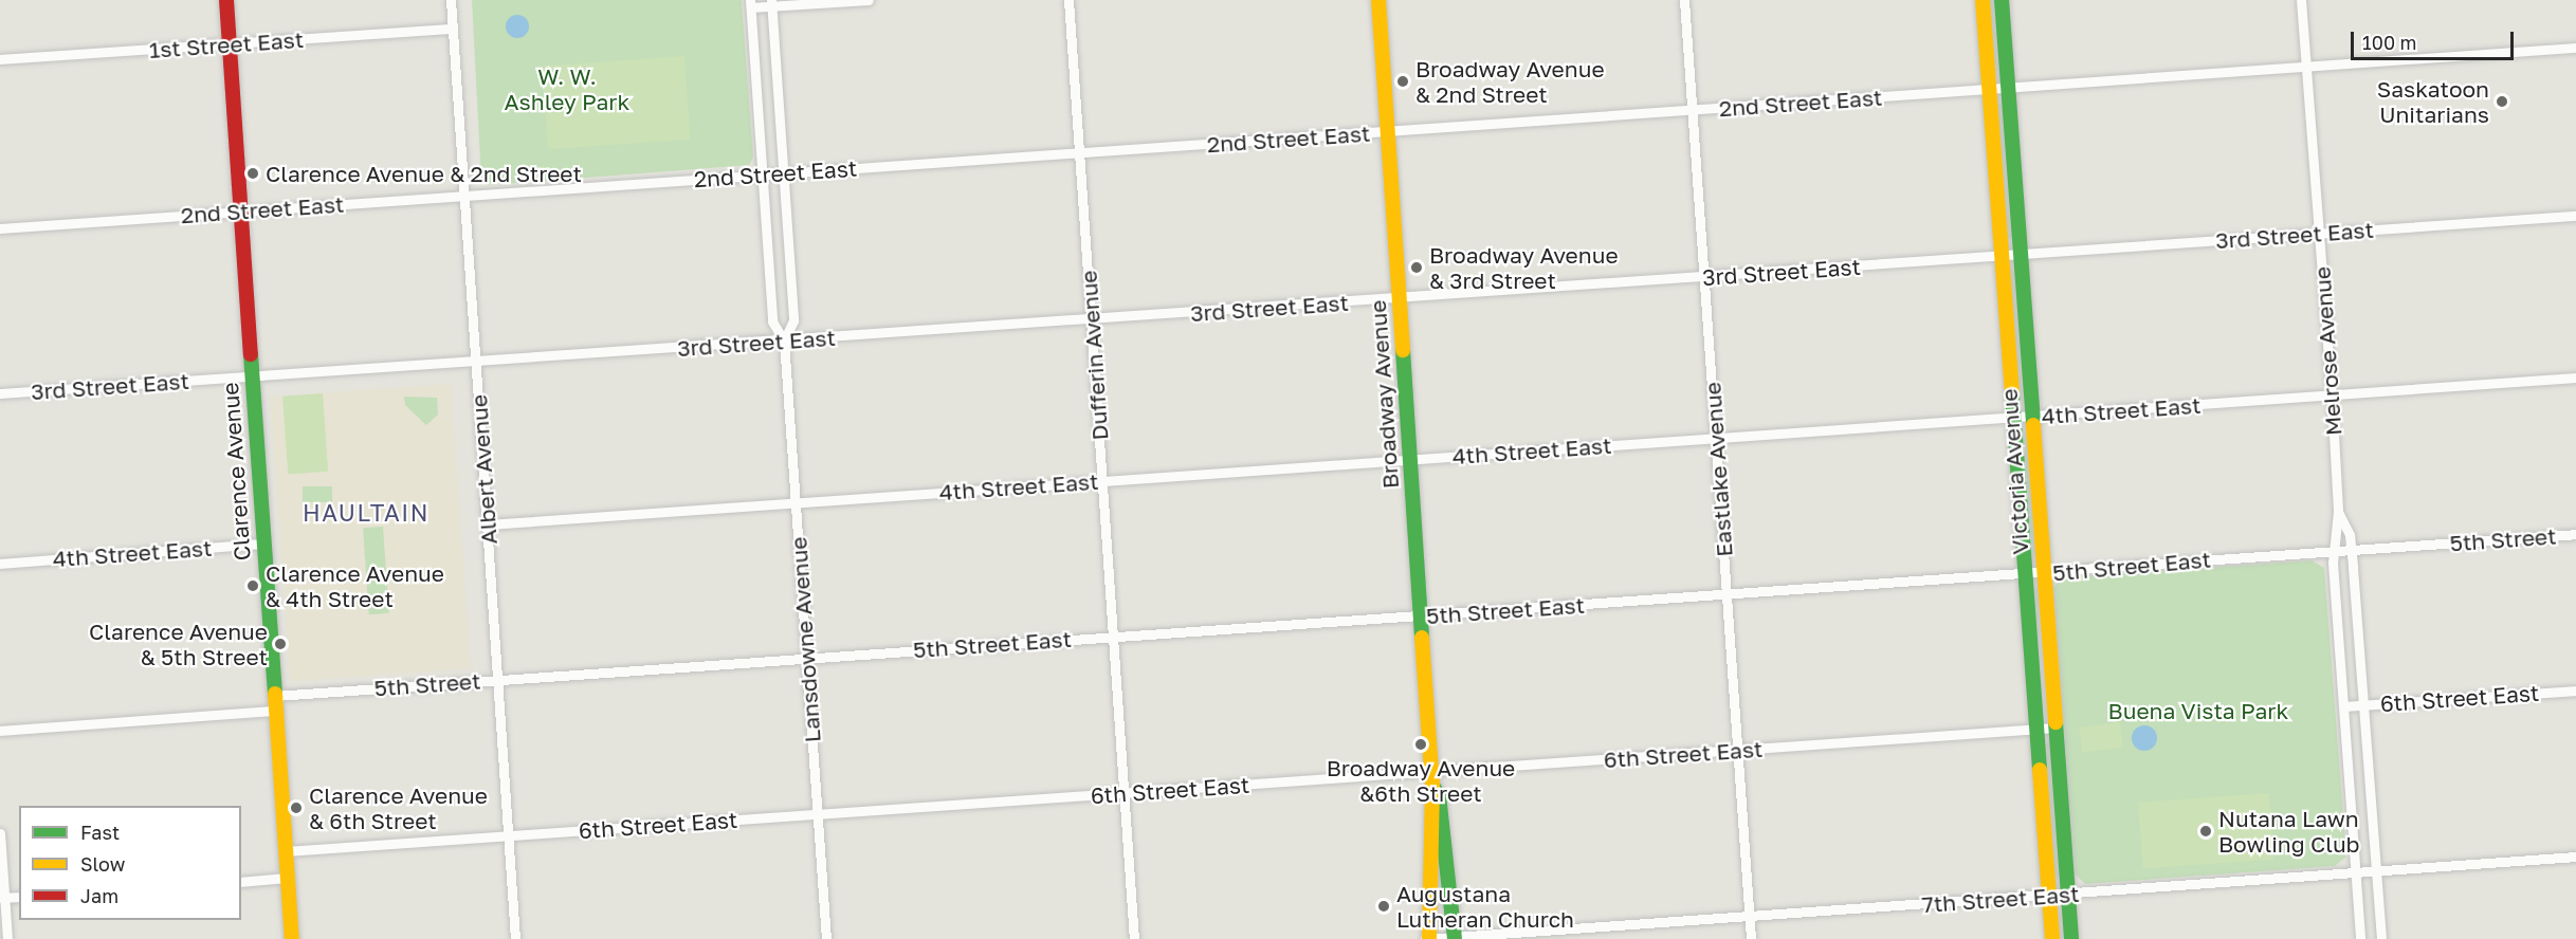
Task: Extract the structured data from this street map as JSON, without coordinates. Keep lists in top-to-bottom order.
{
  "streets": {
    "main road": ["Broadway Avenue", "Clarence Avenue", "Victoria Avenue"],
    "street": [
      "1st Street East",
      "2nd Street East",
      "3rd Street East",
      "Melrose Avenue",
      "Dufferin Avenue",
      "4th Street East",
      "Albert Avenue",
      "Eastlake Avenue",
      "5th Street",
      "5th Street East",
      "Lansdowne Avenue",
      "6th Street East",
      "7th Street East"
    ]
  },
  "crossings": [
    ["1st Street East", "Albert Avenue"],
    ["1st Street East", "Clarence Avenue"],
    ["2nd Street East", "Melrose Avenue"],
    ["2nd Street East", "Dufferin Avenue"],
    ["2nd Street East", "Broadway Avenue"],
    ["2nd Street East", "Albert Avenue"],
    ["2nd Street East", "Eastlake Avenue"],
    ["2nd Street East", "Clarence Avenue"],
    ["2nd Street East", "Victoria Avenue"],
    ["2nd Street East", "Lansdowne Avenue"],
    ["3rd Street East", "Melrose Avenue"],
    ["3rd Street East", "Dufferin Avenue"],
    ["3rd Street East", "Broadway Avenue"],
    ["3rd Street East", "Albert Avenue"],
    ["3rd Street East", "Eastlake Avenue"],
    ["3rd Street East", "Clarence Avenue"],
    ["3rd Street East", "Victoria Avenue"],
    ["3rd Street East", "Lansdowne Avenue"],
    ["Melrose Avenue", "4th Street East"],
    ["Melrose Avenue", "5th Street East"],
    ["Melrose Avenue", "6th Street East"],
    ["Melrose Avenue", "7th Street East"],
    ["Dufferin Avenue", "4th Street East"],
    ["Dufferin Avenue", "5th Street East"],
    ["Dufferin Avenue", "6th Street East"],
    ["Broadway Avenue", "4th Street East"],
    ["Broadway Avenue", "5th Street East"],
    ["Broadway Avenue", "6th Street East"],
    ["Broadway Avenue", "7th Street East"],
    ["4th Street East", "Albert Avenue"],
    ["4th Street East", "Eastlake Avenue"],
    ["4th Street East", "Clarence Avenue"],
    ["4th Street East", "Victoria Avenue"],
    ["4th Street East", "Lansdowne Avenue"],
    ["Albert Avenue", "5th Street"],
    ["Albert Avenue", "6th Street East"],
    ["Eastlake Avenue", "5th Street East"],
    ["Eastlake Avenue", "6th Street East"],
    ["Eastlake Avenue", "7th Street East"],
    ["Clarence Avenue", "5th Street"],
    ["Clarence Avenue", "6th Street East"],
    ["Victoria Avenue", "5th Street East"],
    ["Victoria Avenue", "6th Street East"],
    ["Victoria Avenue", "7th Street East"],
    ["5th Street", "5th Street East"],
    ["5th Street East", "Lansdowne Avenue"],
    ["Lansdowne Avenue", "6th Street East"]
  ],
  "districts": ["HAULTAIN"],
  "parks": ["W. W. Ashley Park", "Buena Vista Park"],
  "places": [
    "Broadway Avenue & 2nd Street",
    "Saskatoon Unitarians",
    "Clarence Avenue & 2nd Street",
    "Broadway Avenue & 3rd Street",
    "Clarence Avenue & 4th Street",
    "Clarence Avenue & 5th Street",
    "Broadway Avenue &6th Street",
    "Clarence Avenue & 6th Street",
    "Nutana Lawn Bowling Club",
    "Augustana Lutheran Church"
  ],
  "legend": ["Fast", "Slow", "Jam"],
  "scale_bar": "100 m"
}
